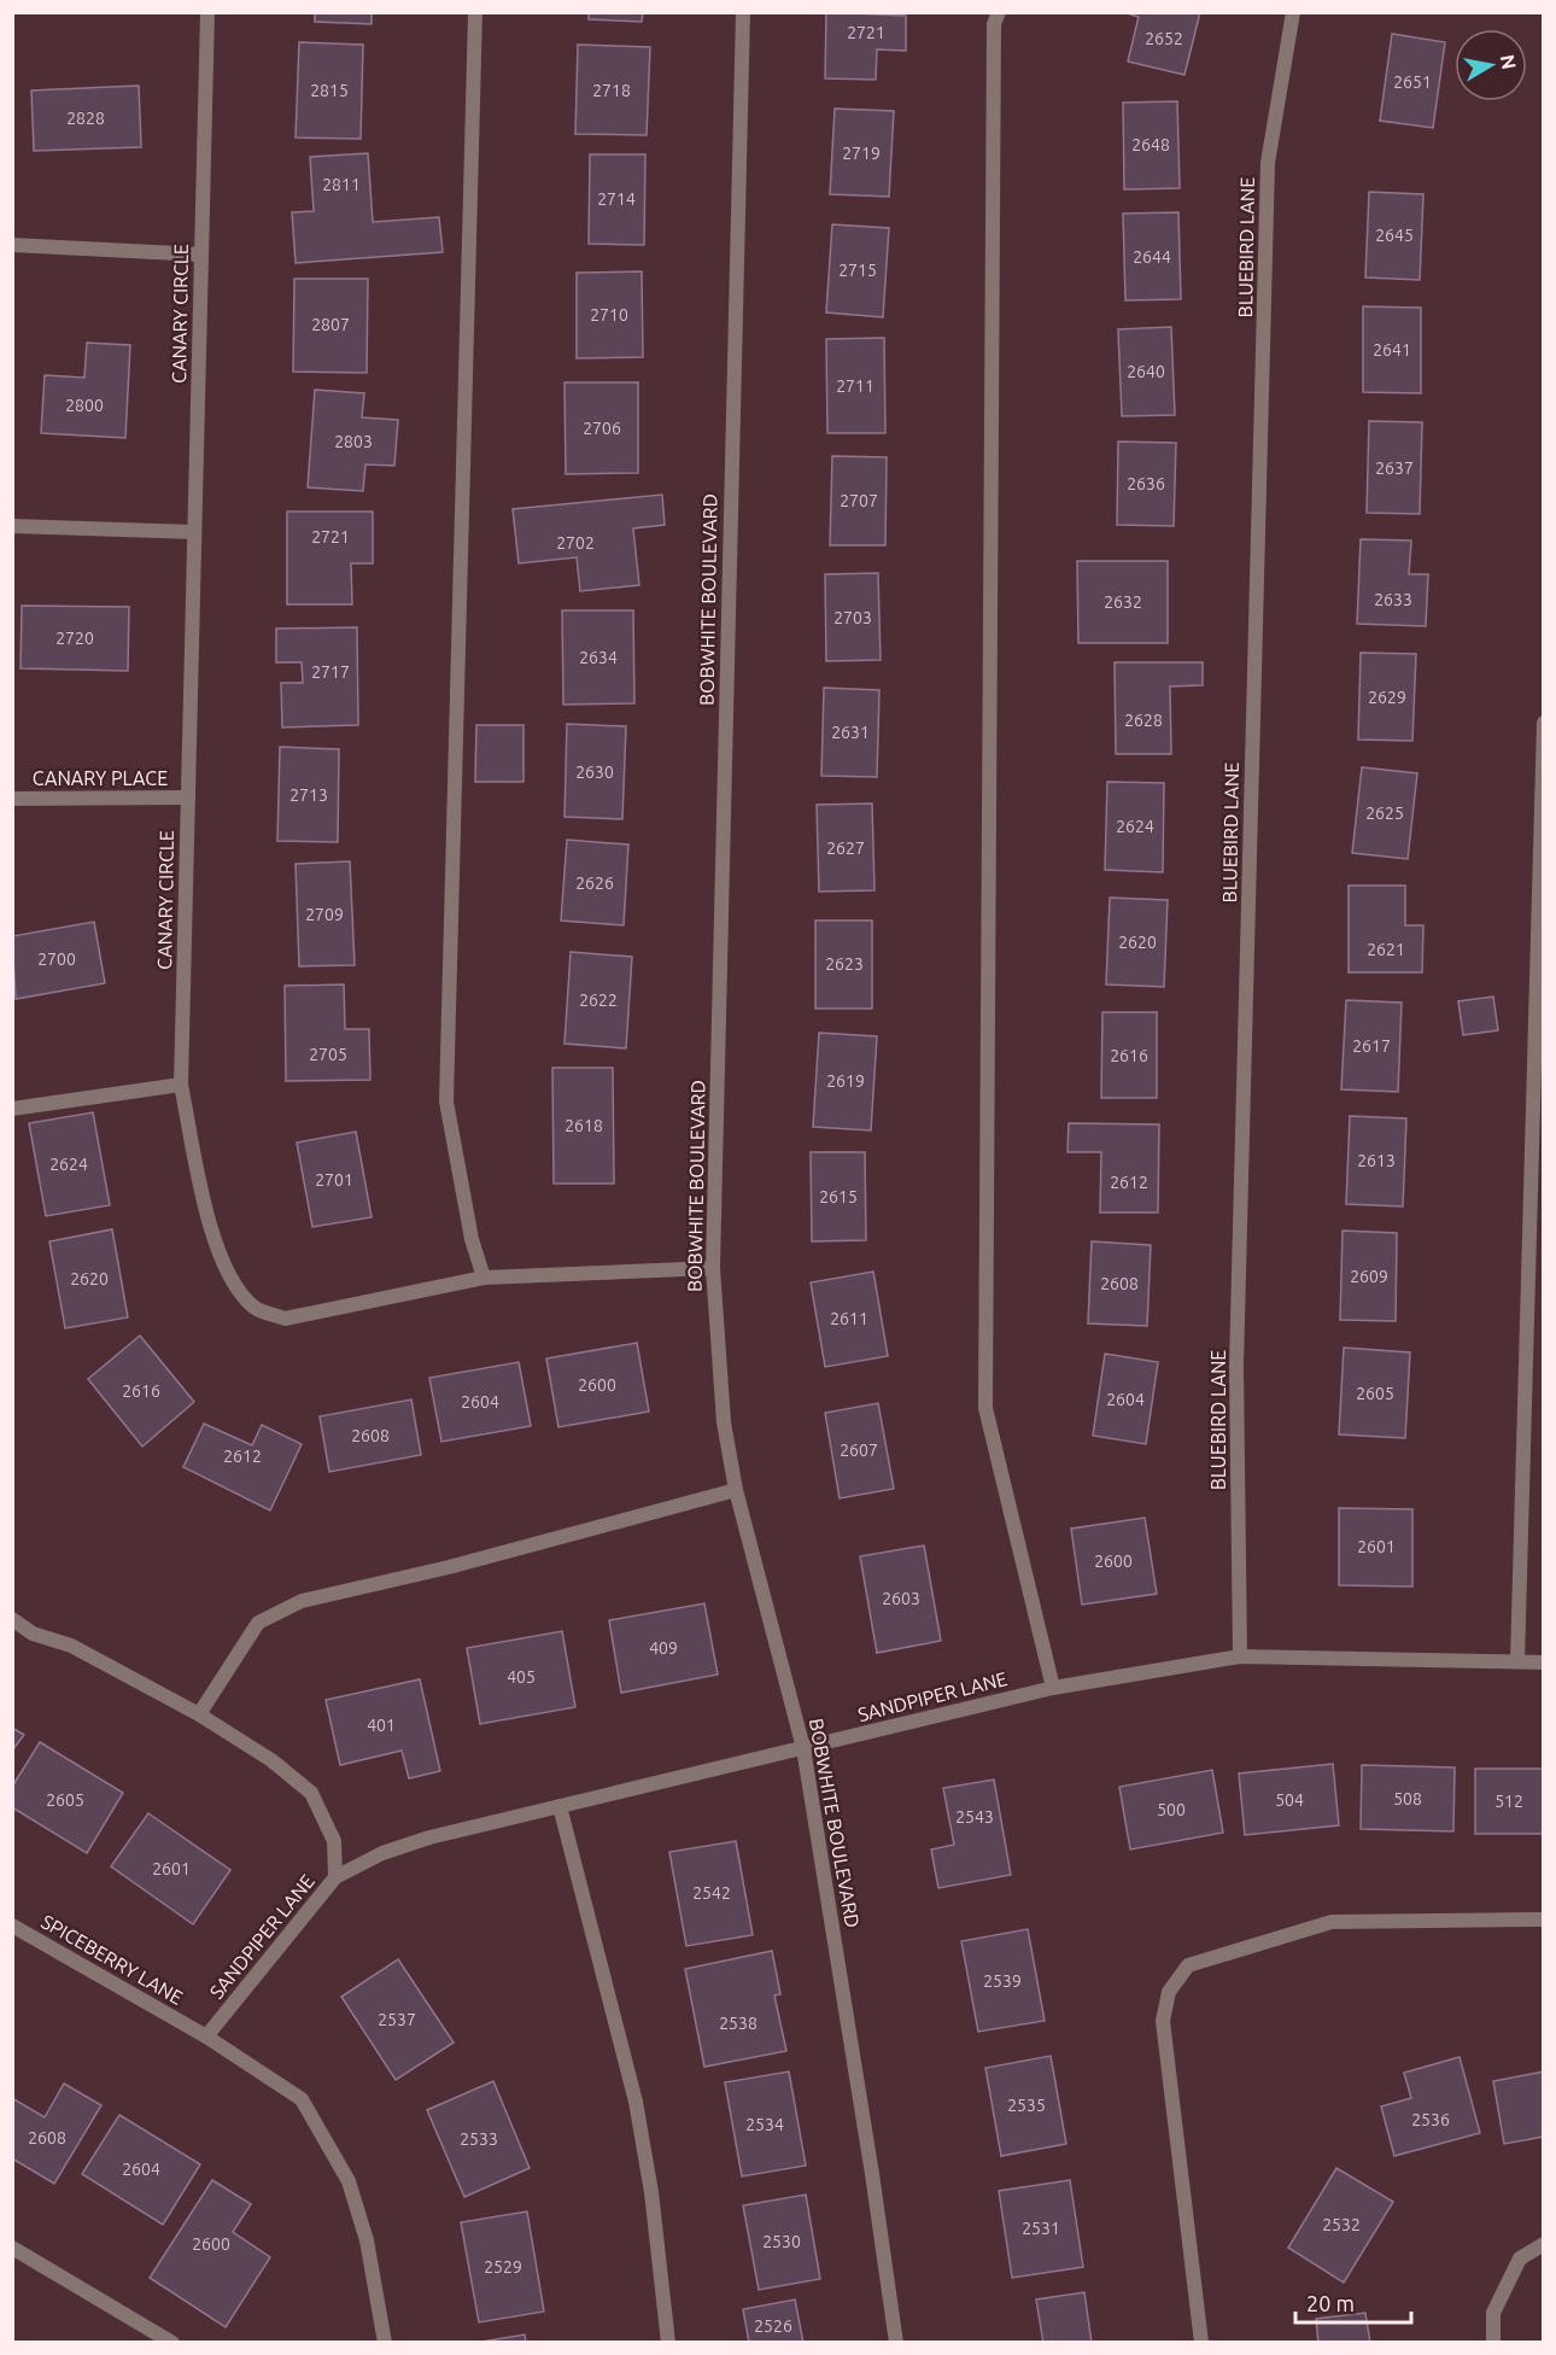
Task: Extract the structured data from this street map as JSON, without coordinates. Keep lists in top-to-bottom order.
{
  "streets": {
    "street": [
      "BLUEBIRD LANE",
      "CANARY CIRCLE",
      "BOBWHITE BOULEVARD",
      "CANARY PLACE",
      "SANDPIPER LANE",
      "SPICEBERRY LANE"
    ]
  },
  "crossings": [
    ["BLUEBIRD LANE", "SANDPIPER LANE"],
    ["CANARY CIRCLE", "BOBWHITE BOULEVARD"],
    ["CANARY CIRCLE", "CANARY PLACE"],
    ["BOBWHITE BOULEVARD", "SANDPIPER LANE"],
    ["SANDPIPER LANE", "SPICEBERRY LANE"]
  ],
  "house_numbers": [
    "2721",
    "2652",
    "2651",
    "2815",
    "2718",
    "2828",
    "2648",
    "2719",
    "2811",
    "2714",
    "2645",
    "2644",
    "2715",
    "2710",
    "2807",
    "2641",
    "2640",
    "2711",
    "2800",
    "2706",
    "2803",
    "2637",
    "2636",
    "2707",
    "2721",
    "2702",
    "2633",
    "2632",
    "2703",
    "2720",
    "2634",
    "2717",
    "2629",
    "2628",
    "2631",
    "2630",
    "2713",
    "2625",
    "2624",
    "2627",
    "2626",
    "2709",
    "2620",
    "2621",
    "2700",
    "2623",
    "2622",
    "2617",
    "2705",
    "2616",
    "2619",
    "2618",
    "2613",
    "2624",
    "2701",
    "2612",
    "2615",
    "2609",
    "2620",
    "2608",
    "2611",
    "2600",
    "2616",
    "2605",
    "2604",
    "2604",
    "2608",
    "2607",
    "2612",
    "2601",
    "2600",
    "2603",
    "409",
    "405",
    "401",
    "508",
    "2605",
    "504",
    "512",
    "500",
    "2543",
    "2601",
    "2542",
    "2539",
    "2537",
    "2538",
    "2535",
    "2536",
    "2534",
    "2608",
    "2533",
    "2604",
    "2532",
    "2531",
    "2530",
    "2600",
    "2529",
    "2526"
  ],
  "scale_bar": "20 m",
  "north": "right"
}
